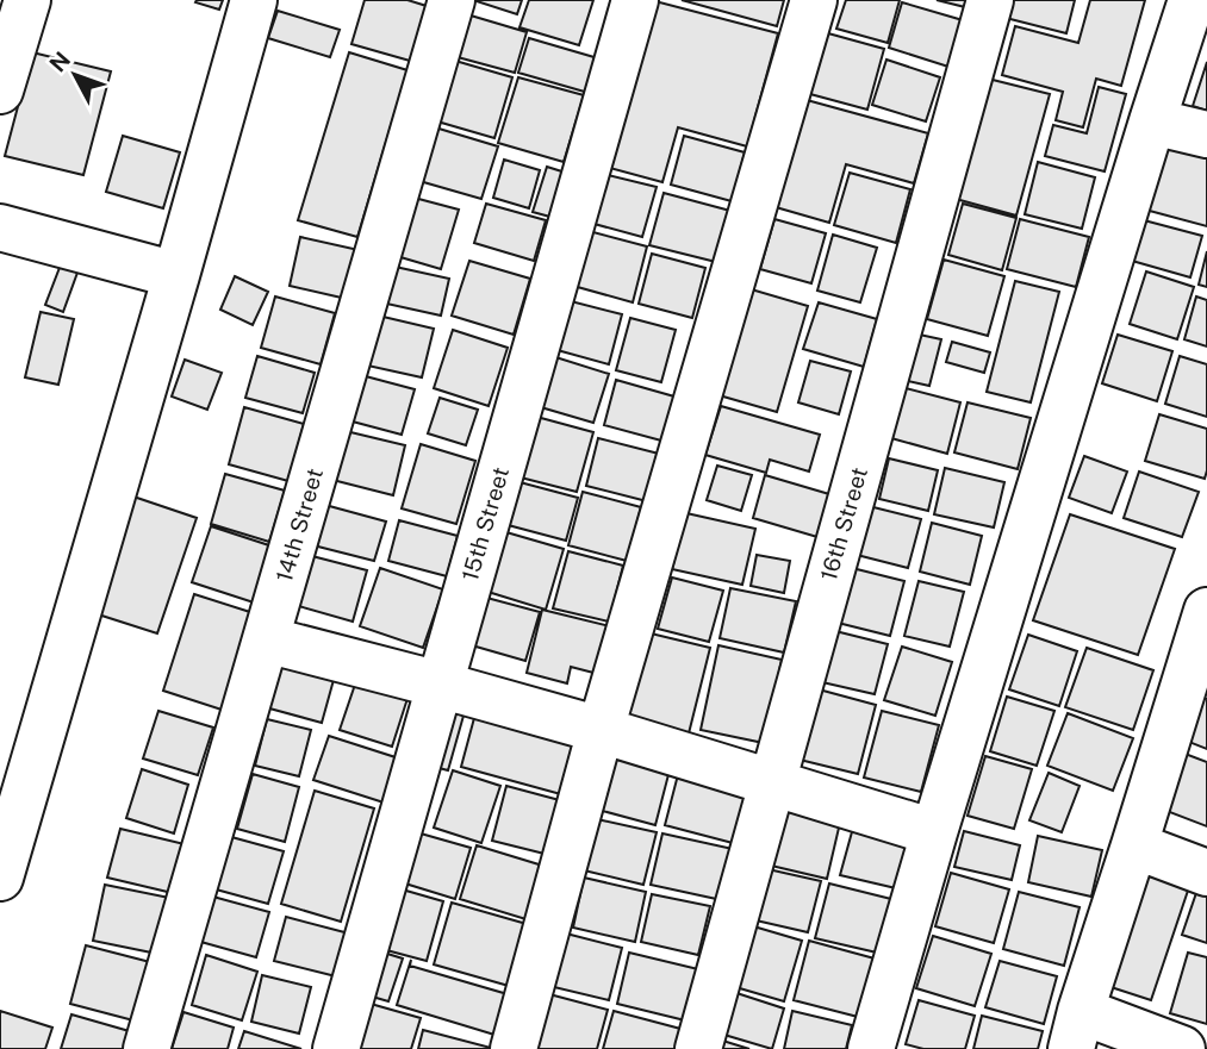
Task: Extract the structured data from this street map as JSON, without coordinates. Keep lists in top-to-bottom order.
{
  "streets": {
    "street": ["15th Street", "16th Street", "14th Street"]
  },
  "north": "top left"
}
